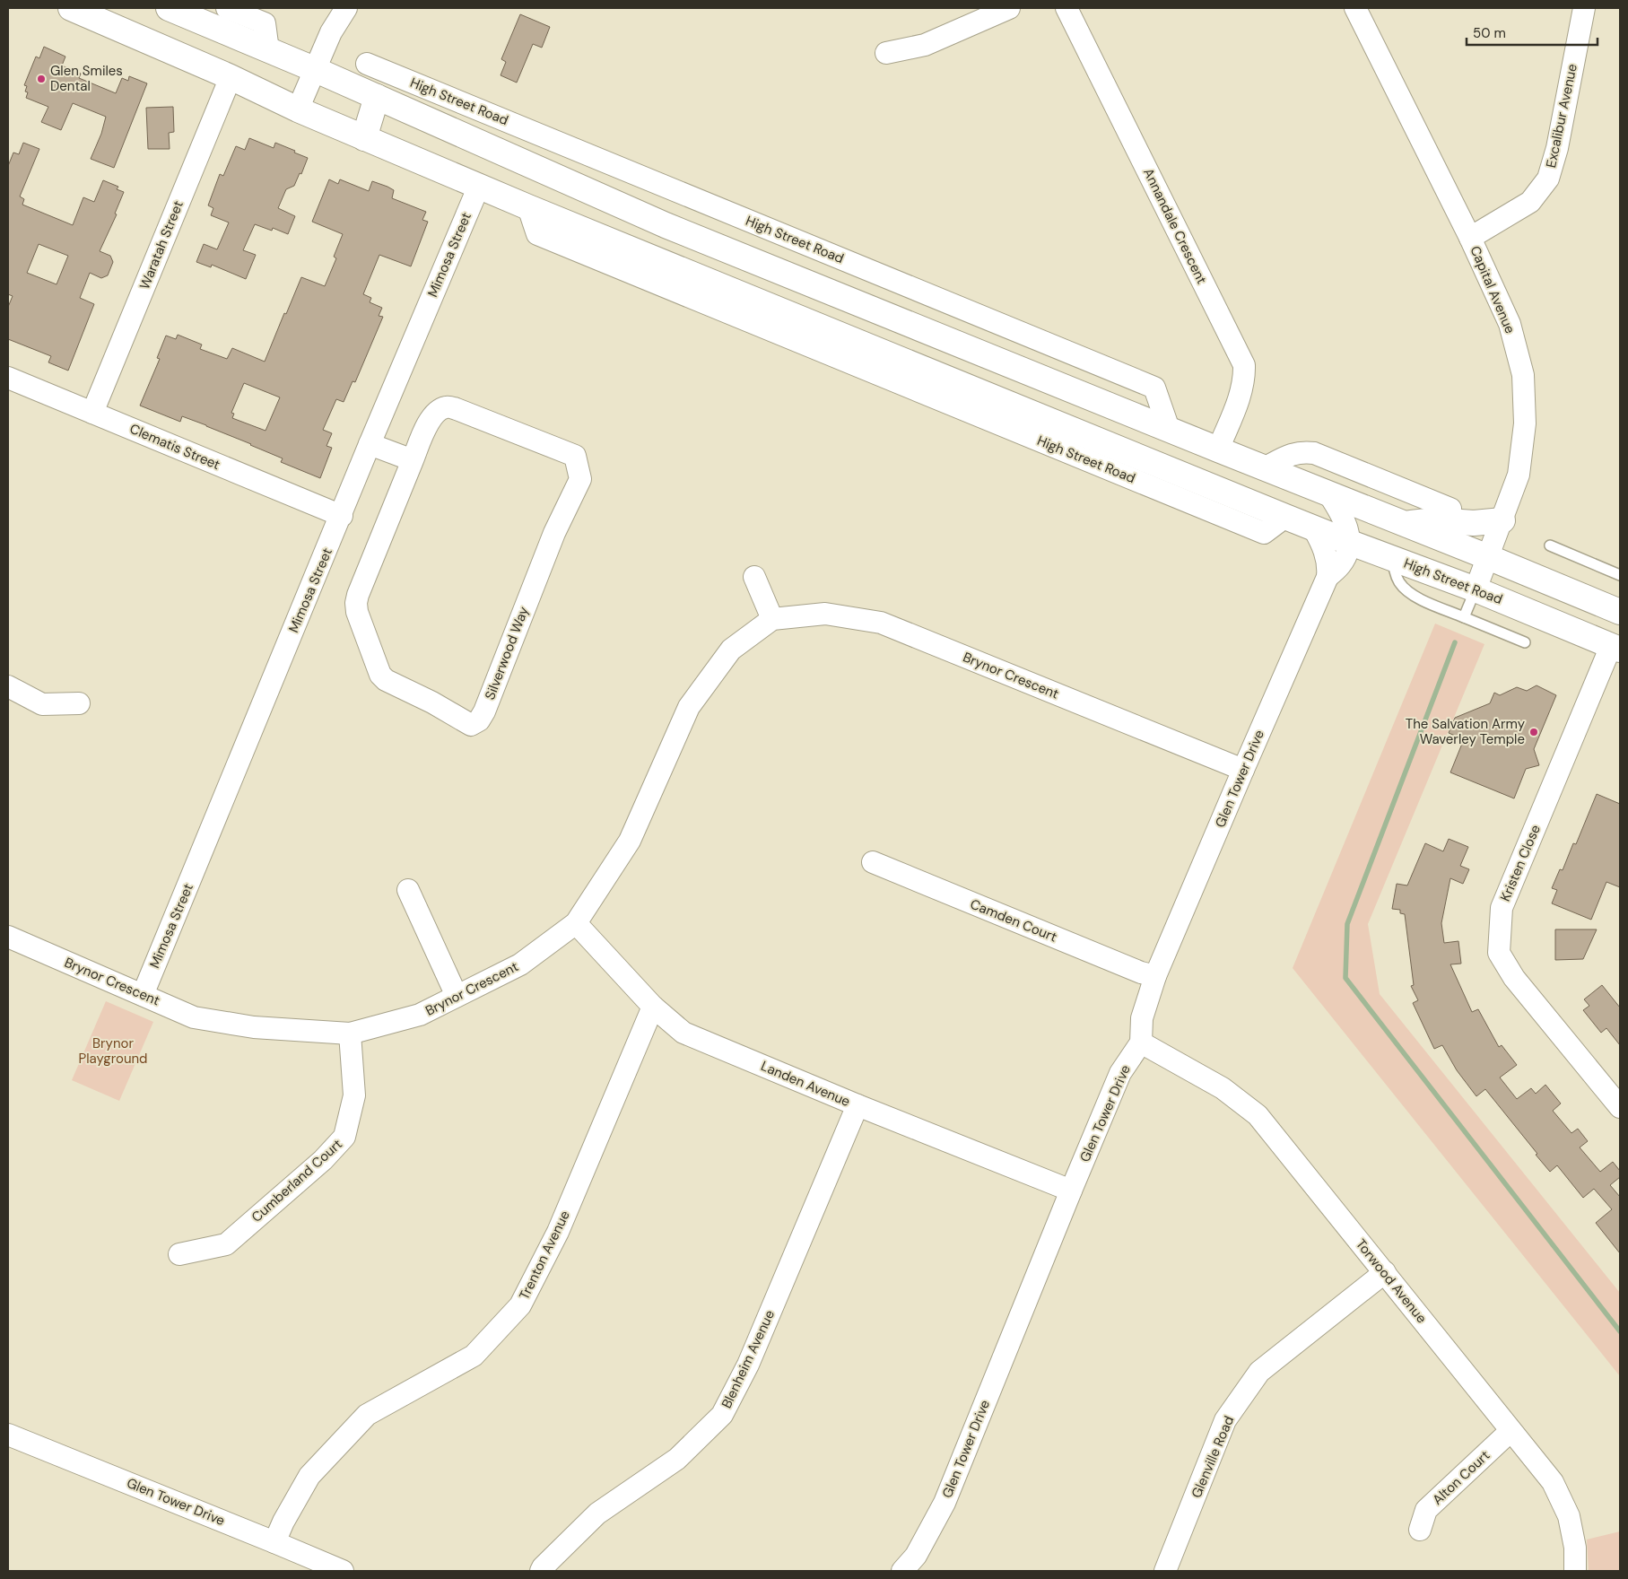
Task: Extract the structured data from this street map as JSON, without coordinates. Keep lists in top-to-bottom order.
{
  "streets": {
    "main road": ["High Street Road"],
    "street": [
      "Excalibur Avenue",
      "Annandale Crescent",
      "Waratah Street",
      "Mimosa Street",
      "Capital Avenue",
      "Clematis Street",
      "Silverwood Way",
      "Brynor Crescent",
      "Glen Tower Drive",
      "Kristen Close",
      "Camden Court",
      "Landen Avenue",
      "Cumberland Court",
      "Trenton Avenue",
      "Torwood Avenue",
      "Blenheim Avenue",
      "Glenville Road",
      "Alton Court"
    ]
  },
  "crossings": [
    ["High Street Road", "Annandale Crescent"],
    ["High Street Road", "Waratah Street"],
    ["High Street Road", "Mimosa Street"],
    ["High Street Road", "Capital Avenue"],
    ["High Street Road", "Glen Tower Drive"],
    ["High Street Road", "Kristen Close"],
    ["Excalibur Avenue", "Capital Avenue"],
    ["Waratah Street", "Clematis Street"],
    ["Mimosa Street", "Clematis Street"],
    ["Mimosa Street", "Brynor Crescent"],
    ["Brynor Crescent", "Glen Tower Drive"],
    ["Brynor Crescent", "Landen Avenue"],
    ["Brynor Crescent", "Cumberland Court"],
    ["Glen Tower Drive", "Camden Court"],
    ["Glen Tower Drive", "Landen Avenue"],
    ["Glen Tower Drive", "Trenton Avenue"],
    ["Glen Tower Drive", "Torwood Avenue"],
    ["Landen Avenue", "Trenton Avenue"],
    ["Landen Avenue", "Blenheim Avenue"],
    ["Torwood Avenue", "Glenville Road"],
    ["Torwood Avenue", "Alton Court"]
  ],
  "parks": ["Brynor Playground"],
  "places": ["Glen Smiles Dental", "The Salvation Army Waverley Temple"],
  "scale_bar": "50 m"
}
